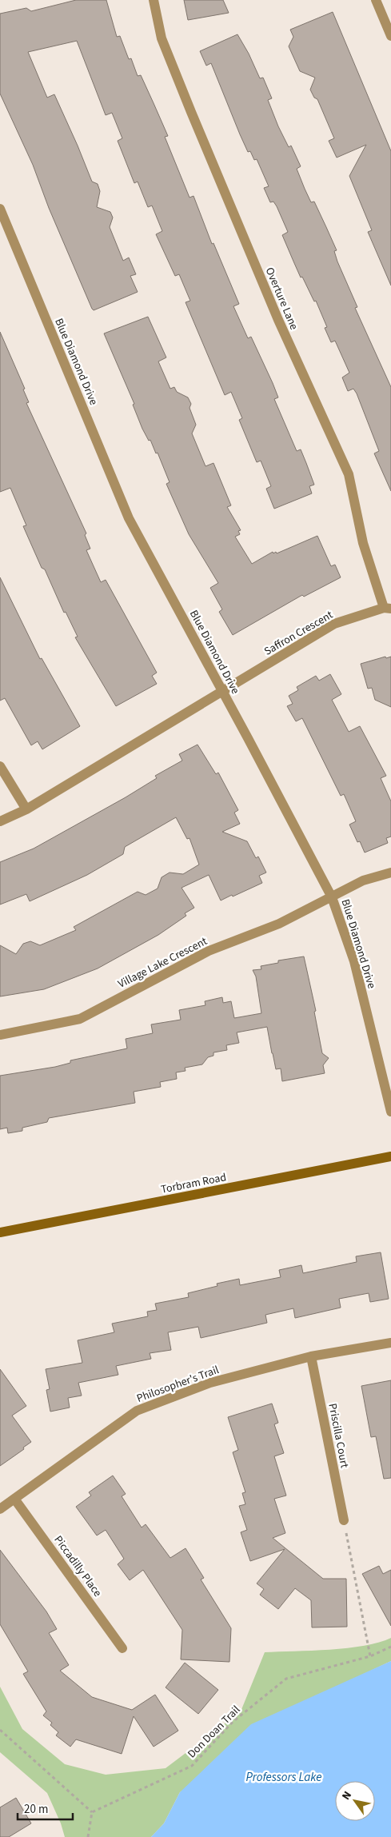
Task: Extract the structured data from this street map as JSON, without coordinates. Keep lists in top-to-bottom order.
{
  "streets": {
    "main road": ["Torbram Road"],
    "street": [
      "Overture Lane",
      "Blue Diamond Drive",
      "Saffron Crescent",
      "Village Lake Crescent",
      "Philosopher's Trail",
      "Priscilla Court",
      "Piccadilly Place"
    ],
    "path": ["Don Doan Trail"]
  },
  "crossings": [
    ["Overture Lane", "Saffron Crescent"],
    ["Blue Diamond Drive", "Saffron Crescent"],
    ["Blue Diamond Drive", "Village Lake Crescent"],
    ["Philosopher's Trail", "Priscilla Court"],
    ["Philosopher's Trail", "Piccadilly Place"]
  ],
  "water": ["Professors Lake"],
  "scale_bar": "20 m",
  "north": "top left"
}
